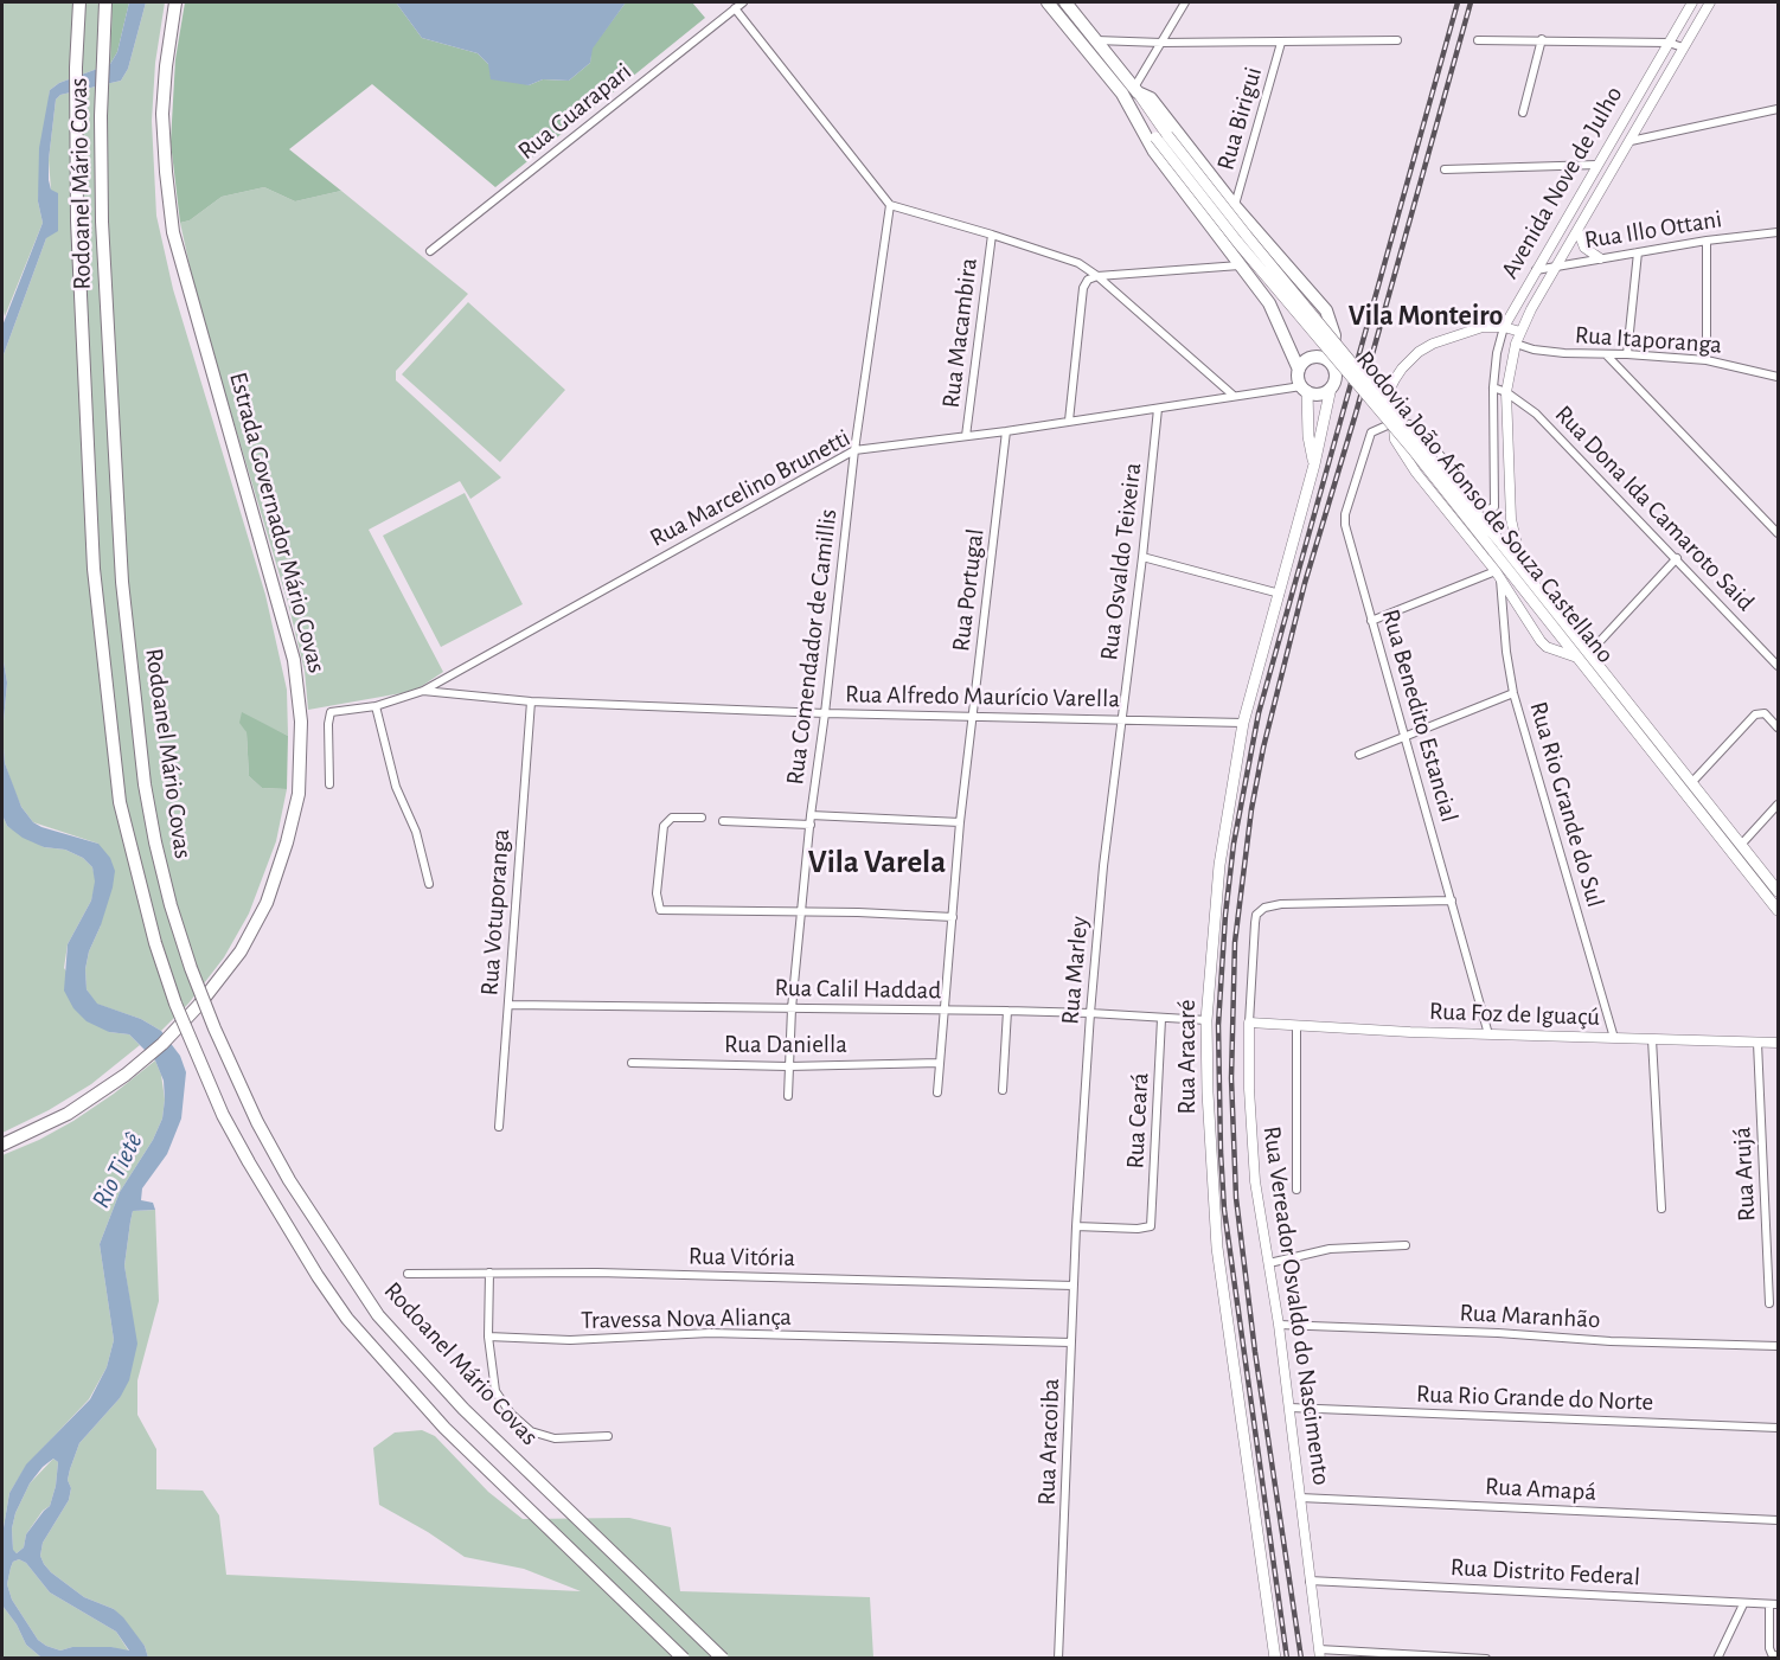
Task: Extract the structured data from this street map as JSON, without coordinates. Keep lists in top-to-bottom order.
{
  "streets": {
    "highway": ["Rodoanel Mário Covas", "Rodovia João Afonso de Souza Castellano", "Estrada Governador Mário Covas"],
    "main road": ["Rua Aracaré"],
    "street": [
      "Rua Guarapari",
      "Rua Birigui",
      "Avenida Nove de Julho",
      "Rua Illo Ottani",
      "Rua Macambira",
      "Rua Itaporanga",
      "Rua Marcelino Brunetti",
      "Rua Dona Ida Camaroto Said",
      "Rua Osvaldo Teixeira",
      "Rua Portugal",
      "Rua Comendador de Camillis",
      "Rua Alfredo Maurício Varella",
      "Rua Benedito Estancial",
      "Rua Rio Grande do Sul",
      "Rua Votuporanga",
      "Rua Marley",
      "Rua Calil Haddad",
      "Rua Foz de Iguaçú",
      "Rua Daniella",
      "Rua Ceará",
      "Rua Arujá",
      "Rua Vitória",
      "Rua Vereador Osvaldo do Nascimento",
      "Rua Maranhão",
      "Travessa Nova Aliança",
      "Rua Rio Grande do Norte",
      "Rua Aracoiba",
      "Rua Amapá",
      "Rua Distrito Federal"
    ]
  },
  "crossings": [
    ["Avenida Nove de Julho", "Rua Illo Ottani"],
    ["Avenida Nove de Julho", "Rua Itaporanga"],
    ["Avenida Nove de Julho", "Rodovia João Afonso de Souza Castellano"],
    ["Avenida Nove de Julho", "Rua Dona Ida Camaroto Said"],
    ["Avenida Nove de Julho", "Rua Benedito Estancial"],
    ["Rua Macambira", "Rua Marcelino Brunetti"],
    ["Rua Marcelino Brunetti", "Rua Osvaldo Teixeira"],
    ["Rua Marcelino Brunetti", "Rua Portugal"],
    ["Rua Marcelino Brunetti", "Rua Comendador de Camillis"],
    ["Rua Marcelino Brunetti", "Rua Alfredo Maurício Varella"],
    ["Rua Marcelino Brunetti", "Rua Aracaré"],
    ["Rua Osvaldo Teixeira", "Rua Alfredo Maurício Varella"],
    ["Rua Osvaldo Teixeira", "Rua Marley"],
    ["Rua Portugal", "Rua Alfredo Maurício Varella"],
    ["Rua Portugal", "Rua Calil Haddad"],
    ["Rua Portugal", "Rua Daniella"],
    ["Rua Comendador de Camillis", "Rua Alfredo Maurício Varella"],
    ["Rua Comendador de Camillis", "Rua Calil Haddad"],
    ["Rua Comendador de Camillis", "Rua Daniella"],
    ["Rua Alfredo Maurício Varella", "Rua Votuporanga"],
    ["Rua Alfredo Maurício Varella", "Rua Marley"],
    ["Rua Alfredo Maurício Varella", "Rua Aracaré"],
    ["Rua Benedito Estancial", "Rua Foz de Iguaçú"],
    ["Rua Benedito Estancial", "Rua Vereador Osvaldo do Nascimento"],
    ["Rua Rio Grande do Sul", "Rua Foz de Iguaçú"],
    ["Rua Votuporanga", "Rua Calil Haddad"],
    ["Rua Marley", "Rua Calil Haddad"],
    ["Rua Marley", "Rua Ceará"],
    ["Rua Marley", "Rua Aracoiba"],
    ["Rua Calil Haddad", "Rua Aracaré"],
    ["Rua Calil Haddad", "Rua Ceará"],
    ["Rua Foz de Iguaçú", "Rua Arujá"],
    ["Rua Foz de Iguaçú", "Rua Vereador Osvaldo do Nascimento"],
    ["Rua Ceará", "Rua Aracoiba"],
    ["Rua Vitória", "Rua Aracoiba"],
    ["Rua Vereador Osvaldo do Nascimento", "Rua Maranhão"],
    ["Rua Vereador Osvaldo do Nascimento", "Rua Rio Grande do Norte"],
    ["Rua Vereador Osvaldo do Nascimento", "Rua Amapá"],
    ["Rua Vereador Osvaldo do Nascimento", "Rua Distrito Federal"],
    ["Travessa Nova Aliança", "Rua Aracoiba"]
  ],
  "districts": ["Vila Monteiro", "Vila Varela"],
  "water": ["Rio Tietê"]
}
